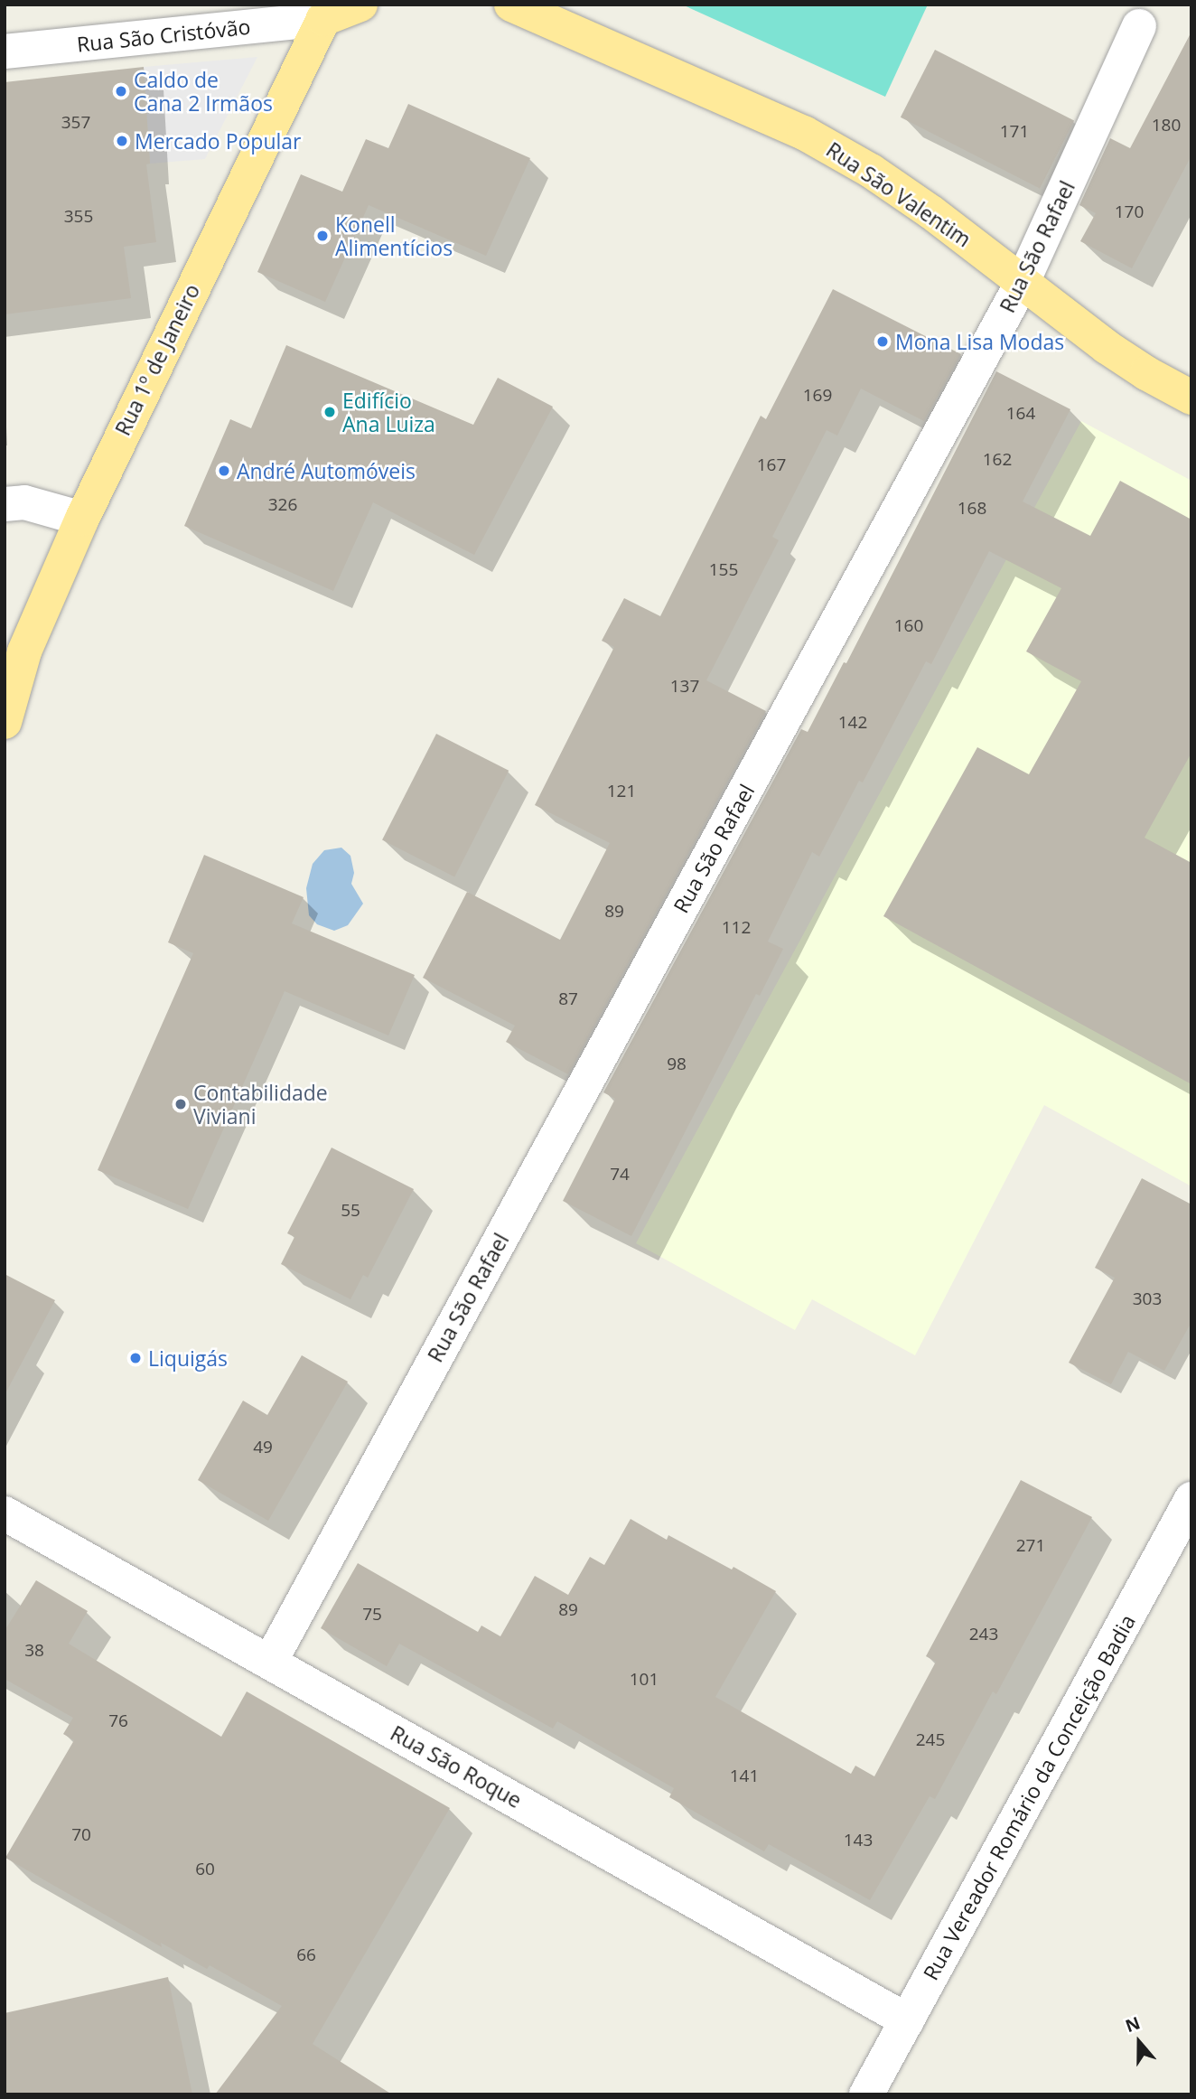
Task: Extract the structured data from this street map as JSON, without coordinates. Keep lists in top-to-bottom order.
{
  "streets": {
    "main road": ["Rua São Valentim", "Rua 1º de Janeiro"],
    "street": [
      "Rua São Cristóvão",
      "Rua São Rafael",
      "Rua São Roque",
      "Rua Vereador Romário da Conceição Badia"
    ]
  },
  "crossings": [
    ["Rua São Cristóvão", "Rua 1º de Janeiro"],
    ["Rua São Valentim", "Rua São Rafael"],
    ["Rua São Rafael", "Rua São Roque"],
    ["Rua São Roque", "Rua Vereador Romário da Conceição Badia"]
  ],
  "places": [
    "Caldo de Cana 2 Irmãos",
    "Mercado Popular",
    "Konell Alimentícios",
    "Mona Lisa Modas",
    "Edifício Ana Luiza",
    "André Automóveis",
    "Contabilidade Viviani",
    "Liquigás"
  ],
  "house_numbers": [
    "357",
    "180",
    "171",
    "170",
    "355",
    "169",
    "164",
    "162",
    "167",
    "326",
    "168",
    "155",
    "160",
    "137",
    "142",
    "121",
    "89",
    "112",
    "87",
    "98",
    "74",
    "55",
    "303",
    "49",
    "271",
    "89",
    "75",
    "243",
    "38",
    "101",
    "76",
    "245",
    "141",
    "70",
    "143",
    "60",
    "66"
  ],
  "north": "top"
}
